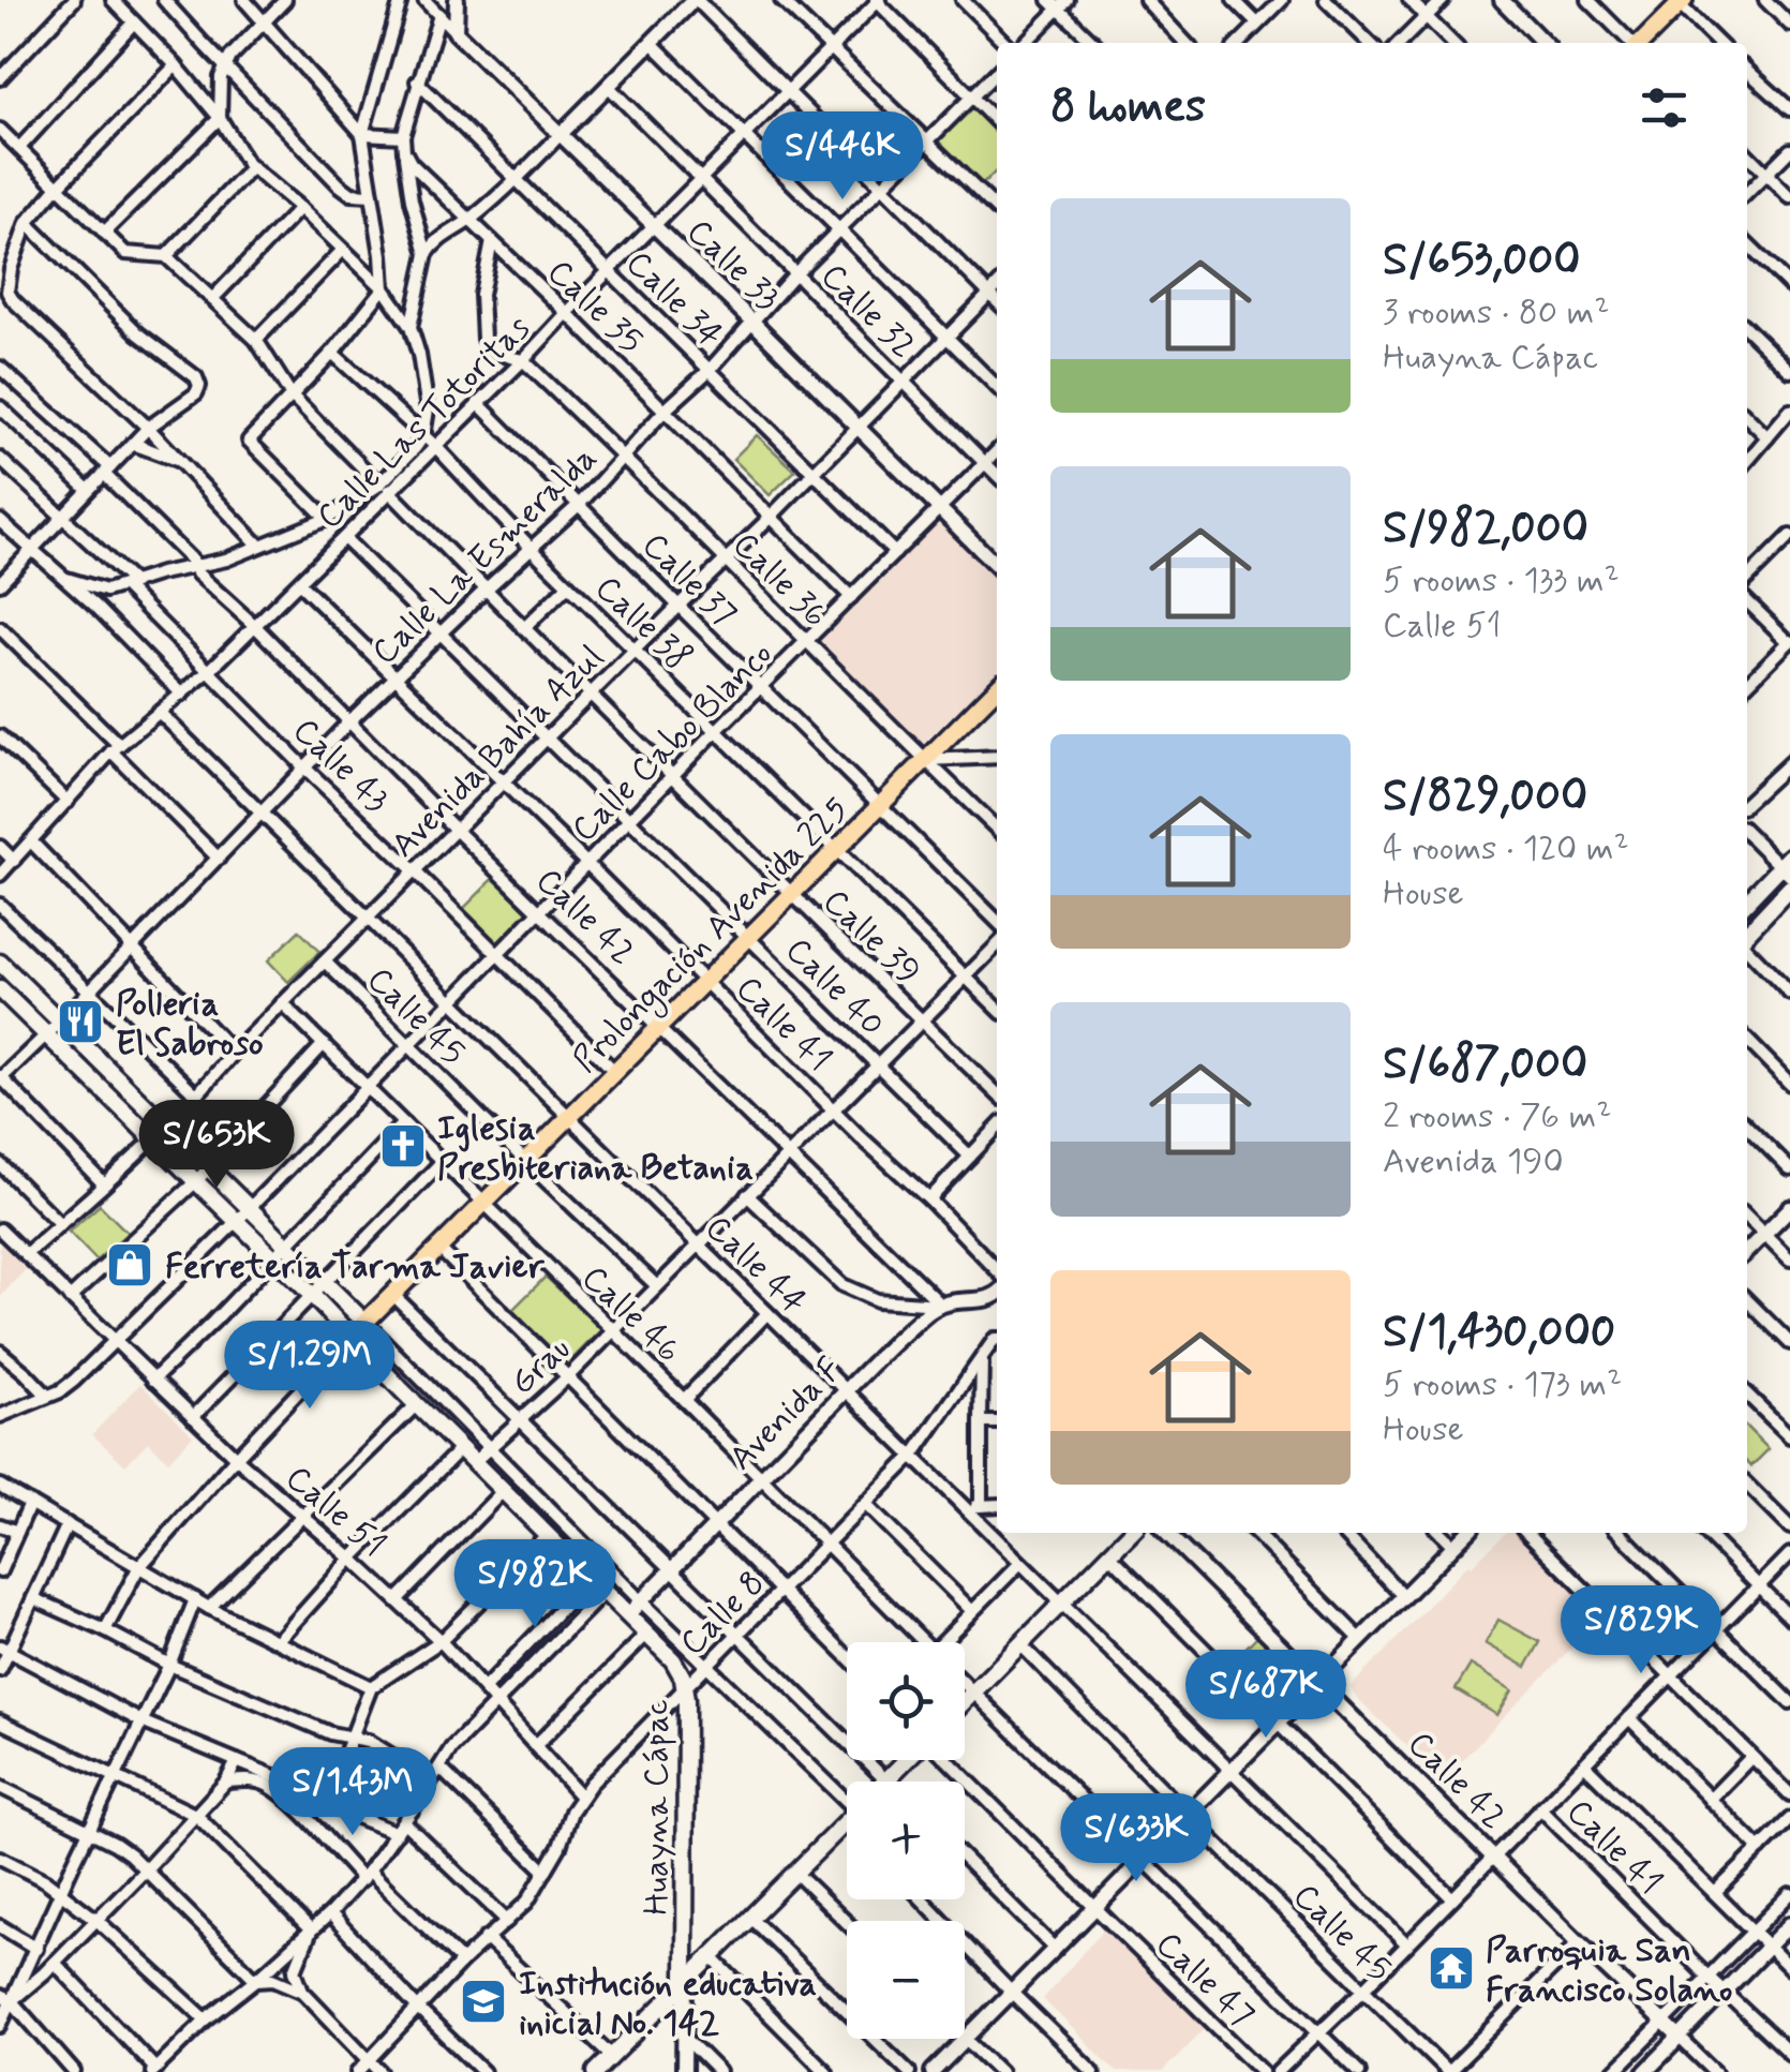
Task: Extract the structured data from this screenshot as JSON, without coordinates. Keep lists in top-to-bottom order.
{
  "streets": {
    "main road": ["Prolongación Avenida 225", "Huayna Cápac"],
    "street": [
      "Calle 33",
      "Calle 34",
      "Calle 35",
      "Calle 32",
      "Calle Las Totoritas",
      "Calle La Esmeralda",
      "Calle 37",
      "Calle 36",
      "Calle 38",
      "Calle Cabo Blanco",
      "Avenida Bahía Azul",
      "Calle 43",
      "Calle 42",
      "Calle 39",
      "Calle 40",
      "Calle 45",
      "Calle 41",
      "Calle 44",
      "Calle 46",
      "Grau",
      "Avenida F",
      "Calle 51",
      "Calle 8",
      "Calle 47"
    ]
  },
  "crossings": [
    ["Calle 33", "Calle Las Totoritas"],
    ["Calle 33", "Calle La Esmeralda"],
    ["Calle 33", "Calle Cabo Blanco"],
    ["Calle 33", "Avenida Bahía Azul"],
    ["Calle 34", "Calle Las Totoritas"],
    ["Calle 34", "Calle La Esmeralda"],
    ["Calle 34", "Calle Cabo Blanco"],
    ["Calle 34", "Avenida Bahía Azul"],
    ["Calle 35", "Calle Las Totoritas"],
    ["Calle 35", "Calle La Esmeralda"],
    ["Calle 35", "Calle 36"],
    ["Calle 35", "Calle Cabo Blanco"],
    ["Calle 35", "Avenida Bahía Azul"],
    ["Calle 32", "Calle Las Totoritas"],
    ["Calle 32", "Calle La Esmeralda"],
    ["Calle 32", "Calle Cabo Blanco"],
    ["Calle 32", "Avenida Bahía Azul"],
    ["Calle Las Totoritas", "Calle 37"],
    ["Calle Las Totoritas", "Calle 36"],
    ["Calle Las Totoritas", "Calle 38"],
    ["Calle Las Totoritas", "Calle 43"],
    ["Calle Las Totoritas", "Calle 42"],
    ["Calle Las Totoritas", "Calle 39"],
    ["Calle Las Totoritas", "Calle 40"],
    ["Calle Las Totoritas", "Calle 41"],
    ["Calle Las Totoritas", "Calle 44"],
    ["Calle La Esmeralda", "Calle 37"],
    ["Calle La Esmeralda", "Calle 36"],
    ["Calle La Esmeralda", "Calle 38"],
    ["Calle La Esmeralda", "Calle 43"],
    ["Calle La Esmeralda", "Calle 42"],
    ["Calle La Esmeralda", "Calle 39"],
    ["Calle La Esmeralda", "Calle 40"],
    ["Calle La Esmeralda", "Calle 41"],
    ["Calle La Esmeralda", "Calle 44"],
    ["Calle La Esmeralda", "Huayna Cápac"],
    ["Calle 37", "Calle Cabo Blanco"],
    ["Calle 37", "Avenida Bahía Azul"],
    ["Calle 37", "Prolongación Avenida 225"],
    ["Calle 36", "Calle Cabo Blanco"],
    ["Calle 36", "Avenida Bahía Azul"],
    ["Calle 36", "Prolongación Avenida 225"],
    ["Calle 38", "Calle Cabo Blanco"],
    ["Calle 38", "Avenida Bahía Azul"],
    ["Calle 38", "Prolongación Avenida 225"],
    ["Calle 38", "Grau"],
    ["Calle Cabo Blanco", "Calle 43"],
    ["Calle Cabo Blanco", "Calle 42"],
    ["Calle Cabo Blanco", "Calle 39"],
    ["Calle Cabo Blanco", "Calle 40"],
    ["Calle Cabo Blanco", "Calle 45"],
    ["Calle Cabo Blanco", "Calle 41"],
    ["Calle Cabo Blanco", "Calle 44"],
    ["Calle Cabo Blanco", "Calle 46"],
    ["Calle Cabo Blanco", "Calle 51"],
    ["Calle Cabo Blanco", "Huayna Cápac"],
    ["Avenida Bahía Azul", "Calle 43"],
    ["Avenida Bahía Azul", "Calle 42"],
    ["Avenida Bahía Azul", "Calle 39"],
    ["Avenida Bahía Azul", "Calle 40"],
    ["Avenida Bahía Azul", "Calle 45"],
    ["Avenida Bahía Azul", "Calle 41"],
    ["Avenida Bahía Azul", "Calle 44"],
    ["Avenida Bahía Azul", "Calle 46"],
    ["Avenida Bahía Azul", "Calle 51"],
    ["Avenida Bahía Azul", "Huayna Cápac"],
    ["Calle 43", "Prolongación Avenida 225"],
    ["Calle 42", "Prolongación Avenida 225"],
    ["Calle 42", "Grau"],
    ["Calle 42", "Avenida F"],
    ["Prolongación Avenida 225", "Calle 39"],
    ["Prolongación Avenida 225", "Calle 40"],
    ["Prolongación Avenida 225", "Calle 45"],
    ["Prolongación Avenida 225", "Calle 41"],
    ["Prolongación Avenida 225", "Calle 44"],
    ["Prolongación Avenida 225", "Calle 46"],
    ["Prolongación Avenida 225", "Calle 51"],
    ["Prolongación Avenida 225", "Huayna Cápac"],
    ["Calle 39", "Grau"],
    ["Calle 40", "Grau"],
    ["Calle 45", "Grau"],
    ["Calle 41", "Grau"],
    ["Calle 44", "Grau"],
    ["Calle 44", "Avenida F"],
    ["Calle 44", "Calle 8"],
    ["Calle 46", "Grau"],
    ["Calle 46", "Avenida F"],
    ["Calle 46", "Calle 8"],
    ["Grau", "Huayna Cápac"],
    ["Avenida F", "Huayna Cápac"],
    ["Calle 51", "Calle 8"],
    ["Calle 8", "Huayna Cápac"]
  ],
  "places": {
    "restaurant": ["Polleria El Sabroso"],
    "church": ["Iglesia Presbiteriana Betania"],
    "shop": ["Ferretería Tarma Javier"],
    "temple": ["Parroquia San Francisco Solano"],
    "school or university": ["Institución educativa inicial No. 142"]
  },
  "page": {
    "heading": "8 homes",
    "price": [
      "S/446K",
      "S/653K",
      "S/1.29M",
      "S/982K",
      "S/829K",
      "S/687K",
      "S/1.43M",
      "S/633K"
    ],
    "list": [
      {
        "name": "S/653,000",
        "note": "3 rooms · 80 m² · Huayna Cápac"
      },
      {
        "name": "S/982,000",
        "note": "5 rooms · 133 m² · Calle 51"
      },
      {
        "name": "S/829,000",
        "note": "4 rooms · 120 m² · House"
      },
      {
        "name": "S/687,000",
        "note": "2 rooms · 76 m² · Avenida 190"
      },
      {
        "name": "S/1,430,000",
        "note": "5 rooms · 173 m² · House"
      }
    ],
    "map_buttons": ["+", "−"]
  }
}
